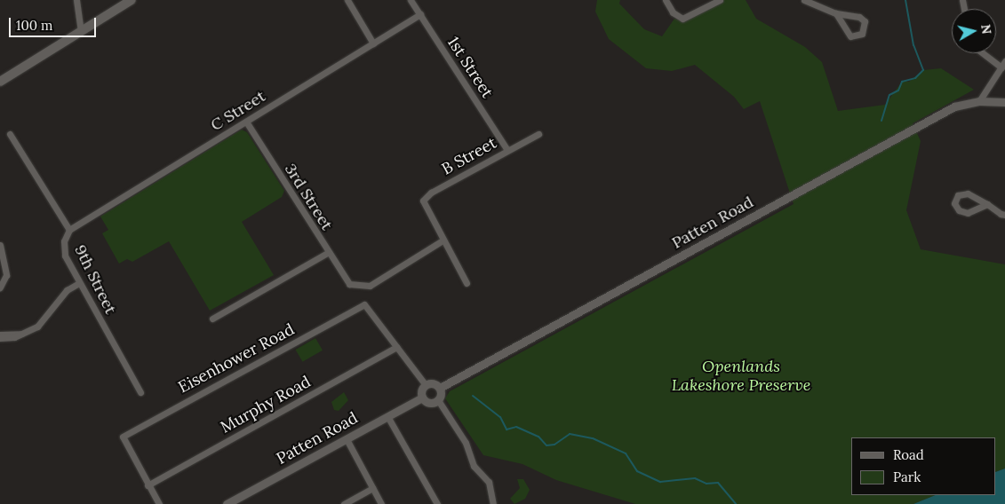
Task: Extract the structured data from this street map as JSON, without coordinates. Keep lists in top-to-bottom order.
{
  "streets": {
    "street": [
      "1st Street",
      "C Street",
      "B Street",
      "3rd Street",
      "Patten Road",
      "9th Street",
      "Eisenhower Road",
      "Murphy Road"
    ]
  },
  "crossings": [
    ["1st Street", "C Street"],
    ["1st Street", "B Street"],
    ["C Street", "3rd Street"],
    ["C Street", "9th Street"],
    ["B Street", "3rd Street"],
    ["Eisenhower Road", "Murphy Road"]
  ],
  "parks": ["Openlands Lakeshore Preserve"],
  "legend": ["Road", "Park"],
  "scale_bar": "100 m",
  "north": "right"
}
